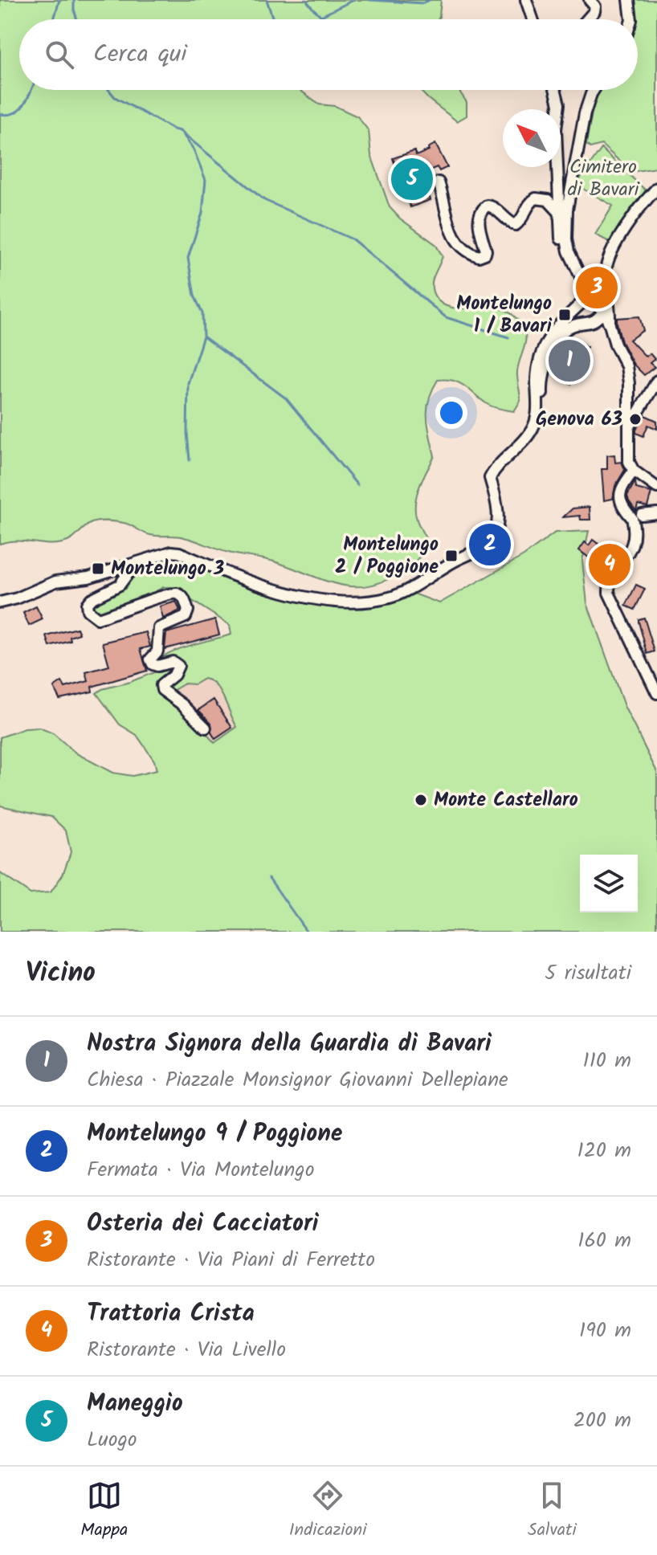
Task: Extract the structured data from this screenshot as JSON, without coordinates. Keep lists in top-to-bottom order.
{
  "parks": ["Cimitero di Bavari"],
  "places": {
    "transit": ["Montelungo 1 / Bavari", "Montelungo 2 / Poggione", "Montelungo 3"],
    "other": ["Genova 63", "Monte Castellaro"]
  },
  "north": "top left",
  "page": {
    "search": "Cerca qui",
    "pins": [
      "5",
      "3",
      "1",
      "2",
      "4"
    ],
    "heading": ["Vicino", "5 risultati"],
    "list": [
      {
        "mark": "1",
        "name": "Nostra Signora della Guardia di Bavari",
        "note": "Chiesa · Piazzale Monsignor Giovanni Dellepiane",
        "value": "110 m"
      },
      {
        "mark": "2",
        "name": "Montelungo 9 / Poggione",
        "note": "Fermata · Via Montelungo",
        "value": "120 m"
      },
      {
        "mark": "3",
        "name": "Osteria dei Cacciatori",
        "note": "Ristorante · Via Piani di Ferretto",
        "value": "160 m"
      },
      {
        "mark": "4",
        "name": "Trattoria Crista",
        "note": "Ristorante · Via Livello",
        "value": "190 m"
      },
      {
        "mark": "5",
        "name": "Maneggio",
        "note": "Luogo",
        "value": "200 m"
      }
    ],
    "nav": ["Mappa", "Indicazioni", "Salvati"]
  }
}
